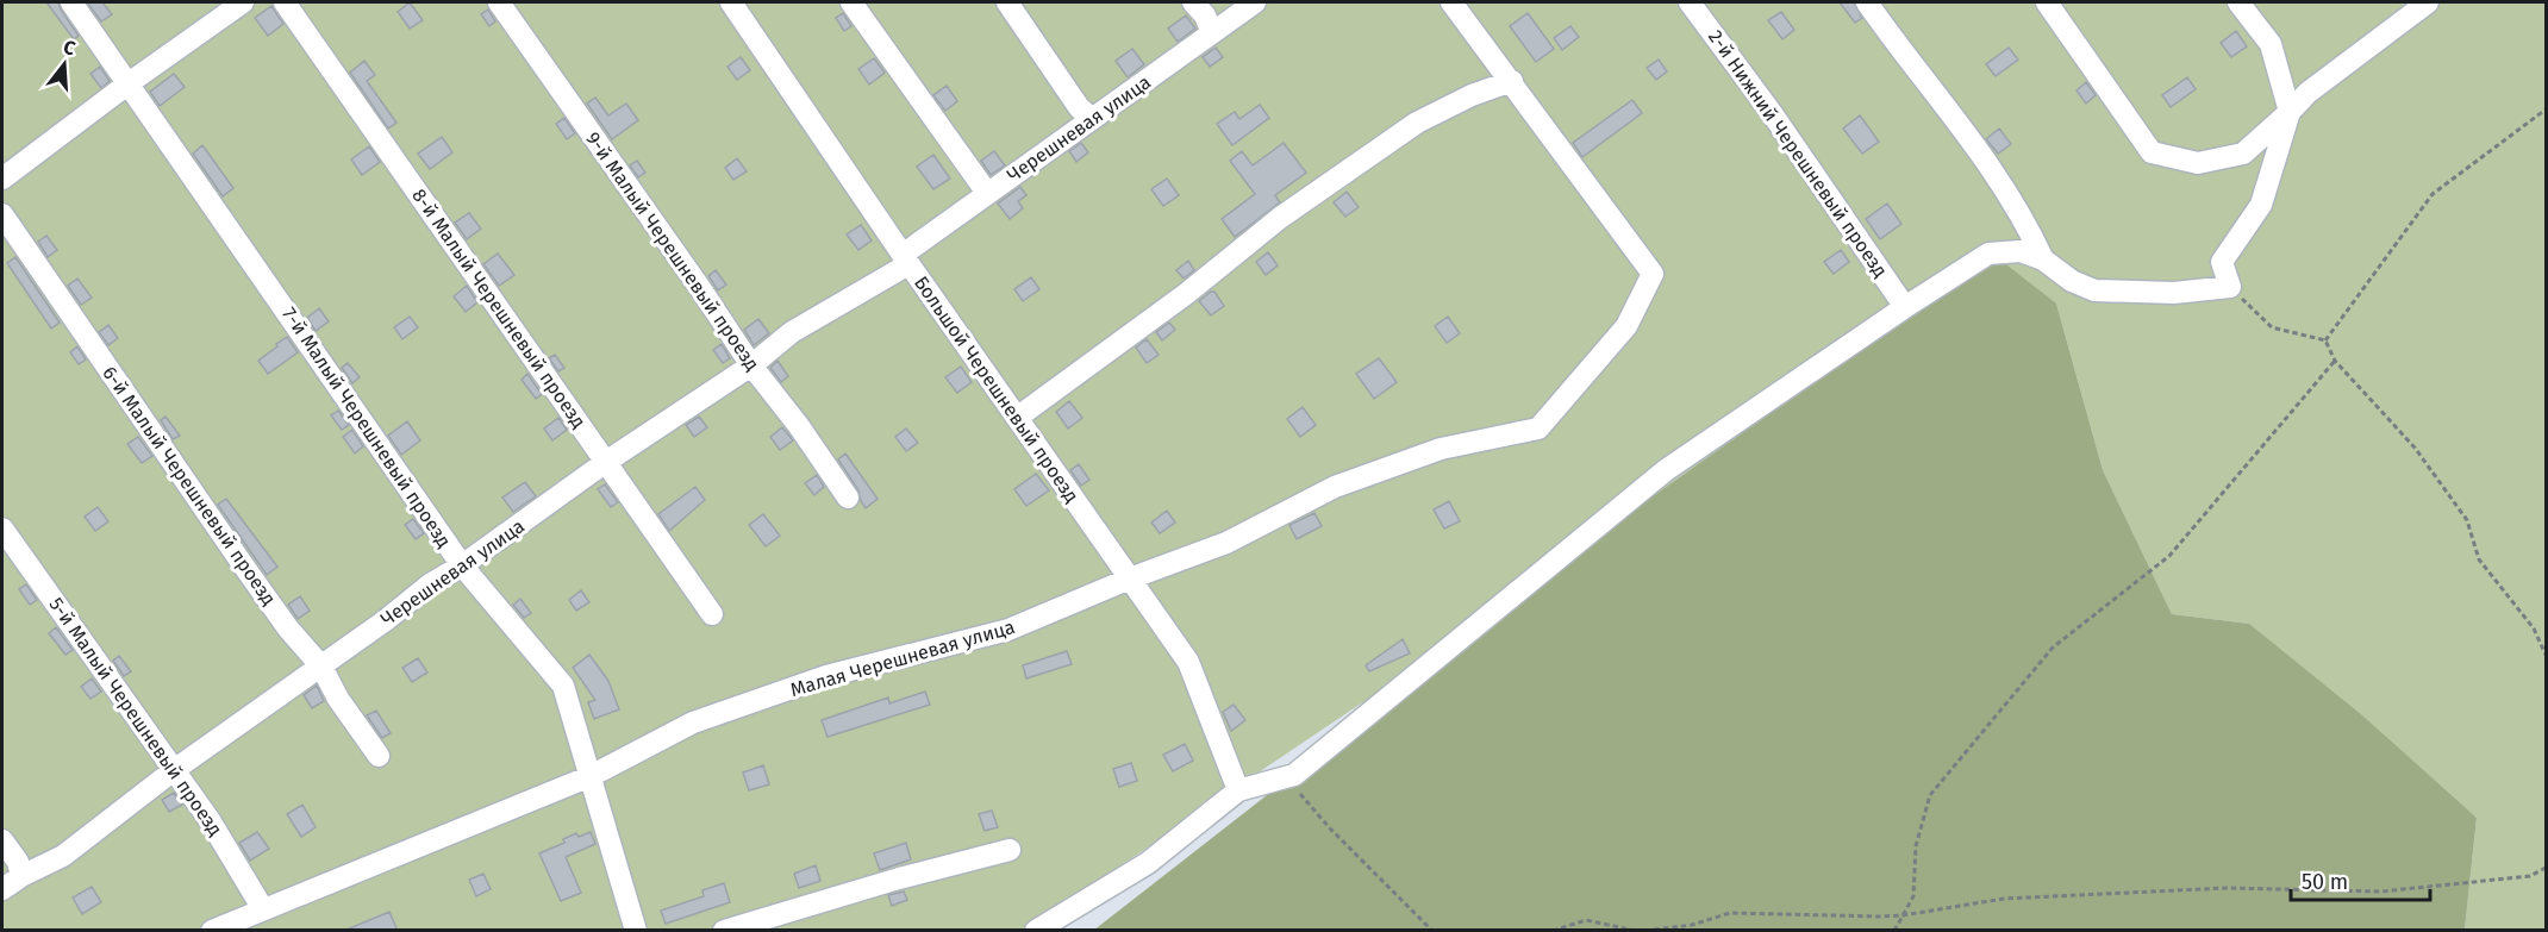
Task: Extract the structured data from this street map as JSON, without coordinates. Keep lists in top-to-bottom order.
{
  "streets": {
    "lane": [
      "Черешневая улица",
      "2-й Нижний Черешневый проезд",
      "9-й Малый Черешневый проезд",
      "8-й Малый Черешневый проезд",
      "Большой Черешневый проезд",
      "7-й Малый Черешневый проезд",
      "6-й Малый Черешневый проезд",
      "Малая Черешневая улица",
      "5-й Малый Черешневый проезд"
    ]
  },
  "crossings": [
    ["Черешневая улица", "9-й Малый Черешневый проезд"],
    ["Черешневая улица", "8-й Малый Черешневый проезд"],
    ["Черешневая улица", "Большой Черешневый проезд"],
    ["Черешневая улица", "7-й Малый Черешневый проезд"],
    ["Черешневая улица", "6-й Малый Черешневый проезд"],
    ["Черешневая улица", "5-й Малый Черешневый проезд"],
    ["Большой Черешневый проезд", "Малая Черешневая улица"],
    ["7-й Малый Черешневый проезд", "Малая Черешневая улица"],
    ["Малая Черешневая улица", "5-й Малый Черешневый проезд"]
  ],
  "scale_bar": "50 m",
  "north": "top"
}
